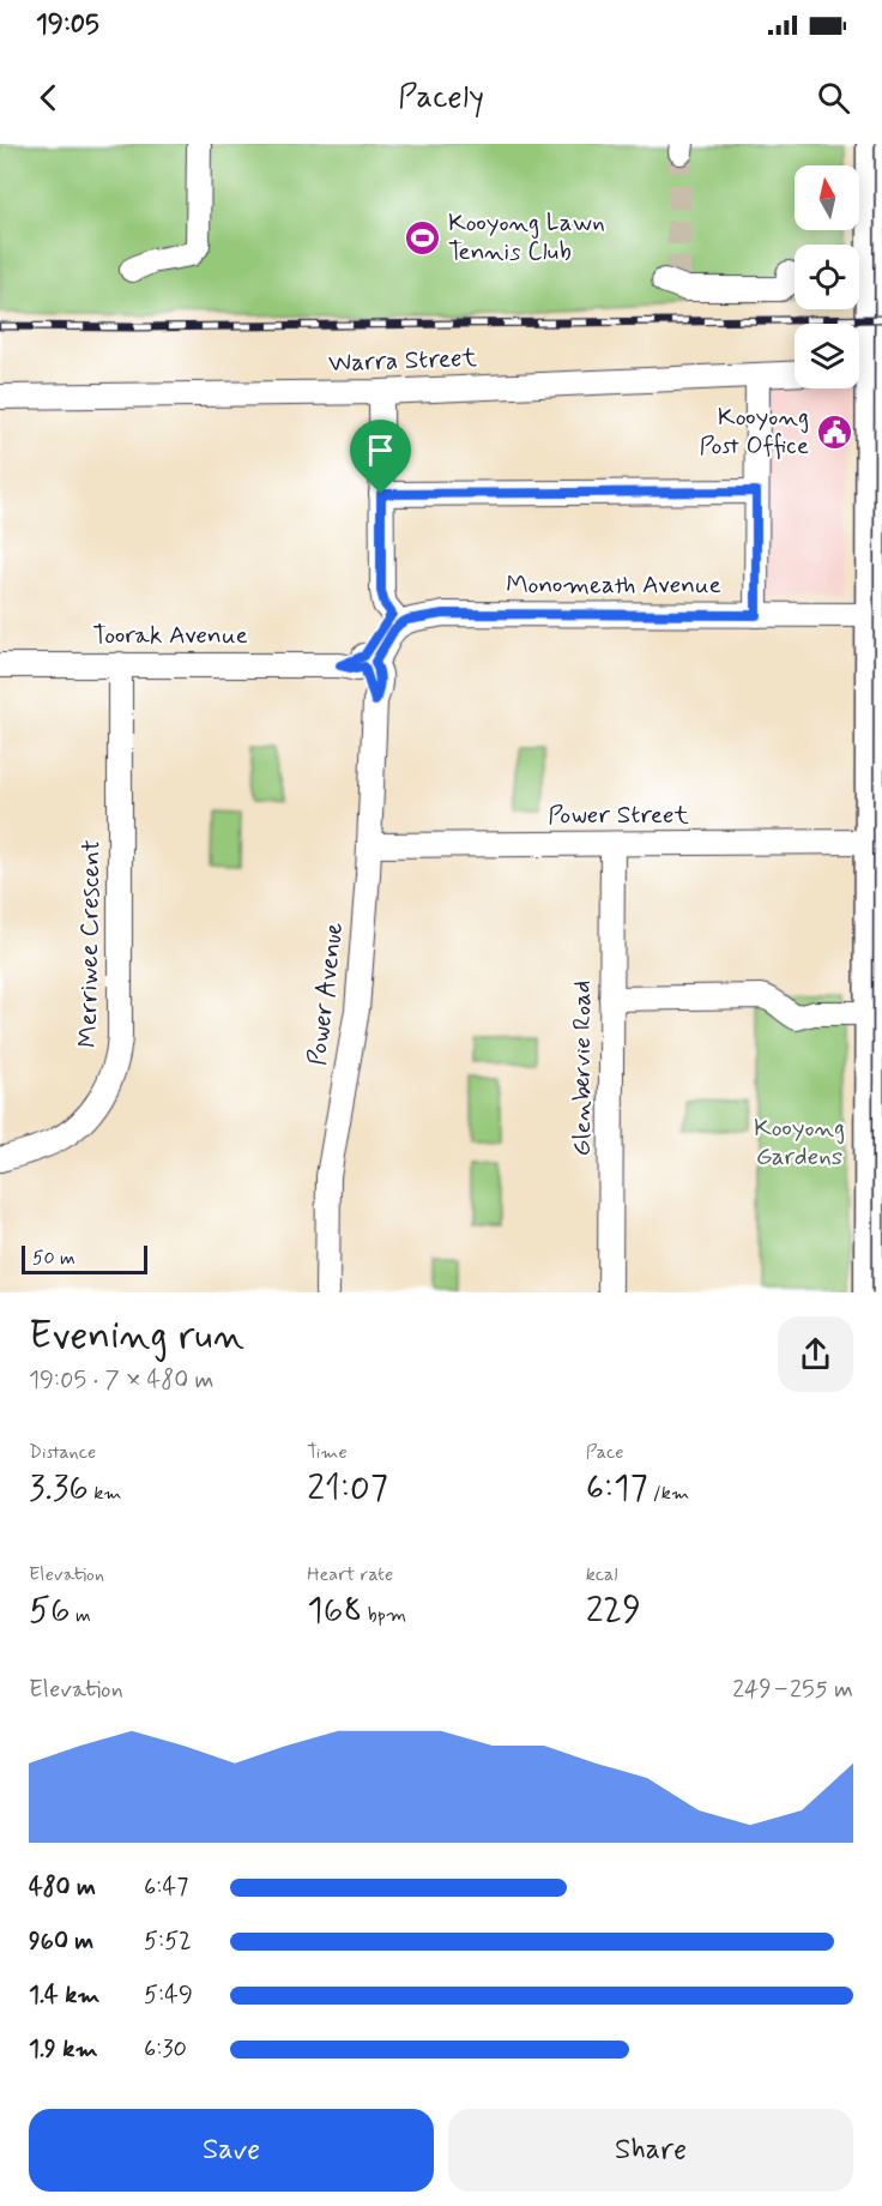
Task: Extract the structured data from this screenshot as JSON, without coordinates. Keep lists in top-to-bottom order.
{
  "streets": {
    "street": [
      "Warra Street",
      "Monomeath Avenue",
      "Toorak Avenue",
      "Power Street",
      "Merriwee Crescent",
      "Power Avenue",
      "Glenbervie Road"
    ]
  },
  "crossings": [
    ["Toorak Avenue", "Merriwee Crescent"],
    ["Toorak Avenue", "Power Avenue"],
    ["Power Street", "Power Avenue"],
    ["Power Street", "Glenbervie Road"]
  ],
  "parks": ["Kooyong Gardens"],
  "places": {
    "sports": ["Kooyong Lawn Tennis Club"],
    "public building": ["Kooyong Post Office"]
  },
  "scale_bar": "50 m",
  "north": "top",
  "page": {
    "status": "19:05",
    "header": "Pacely",
    "scale": "50 m",
    "heading": ["Evening run", "19:05 · 7 × 480 m"],
    "stats": [
      ["Distance", "3.36 km"],
      ["Time", "21:07"],
      ["Pace", "6:17 /km"],
      ["Elevation", "56 m"],
      ["Heart rate", "168 bpm"],
      ["kcal", "229"]
    ],
    "chart": ["Elevation", "249–255 m"],
    "list": [
      {
        "name": "480 m",
        "note": "6:47"
      },
      {
        "name": "960 m",
        "note": "5:52"
      },
      {
        "name": "1.4 km",
        "note": "5:49"
      },
      {
        "name": "1.9 km",
        "note": "6:30"
      }
    ],
    "buttons": ["Save", "Share"]
  }
}
